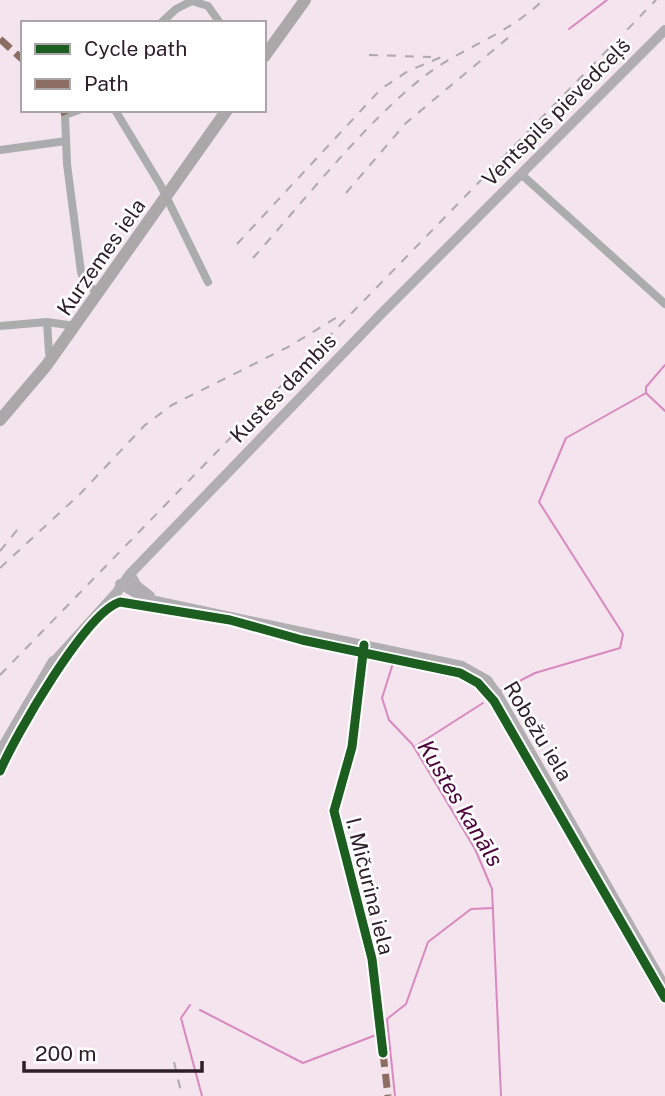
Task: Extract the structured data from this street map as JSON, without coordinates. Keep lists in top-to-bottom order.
{
  "streets": {
    "highway": ["Kurzemes iela"],
    "main road": ["Ventspils pievedceļš", "Kustes dambis", "Robežu iela"],
    "street": ["I. Mičurina iela"]
  },
  "crossings": [
    ["Ventspils pievedceļš", "Kustes dambis"],
    ["Kustes dambis", "Robežu iela"],
    ["Robežu iela", "I. Mičurina iela"]
  ],
  "water": ["Kustes kanāls"],
  "legend": ["Cycle path", "Path"],
  "scale_bar": "200 m"
}
